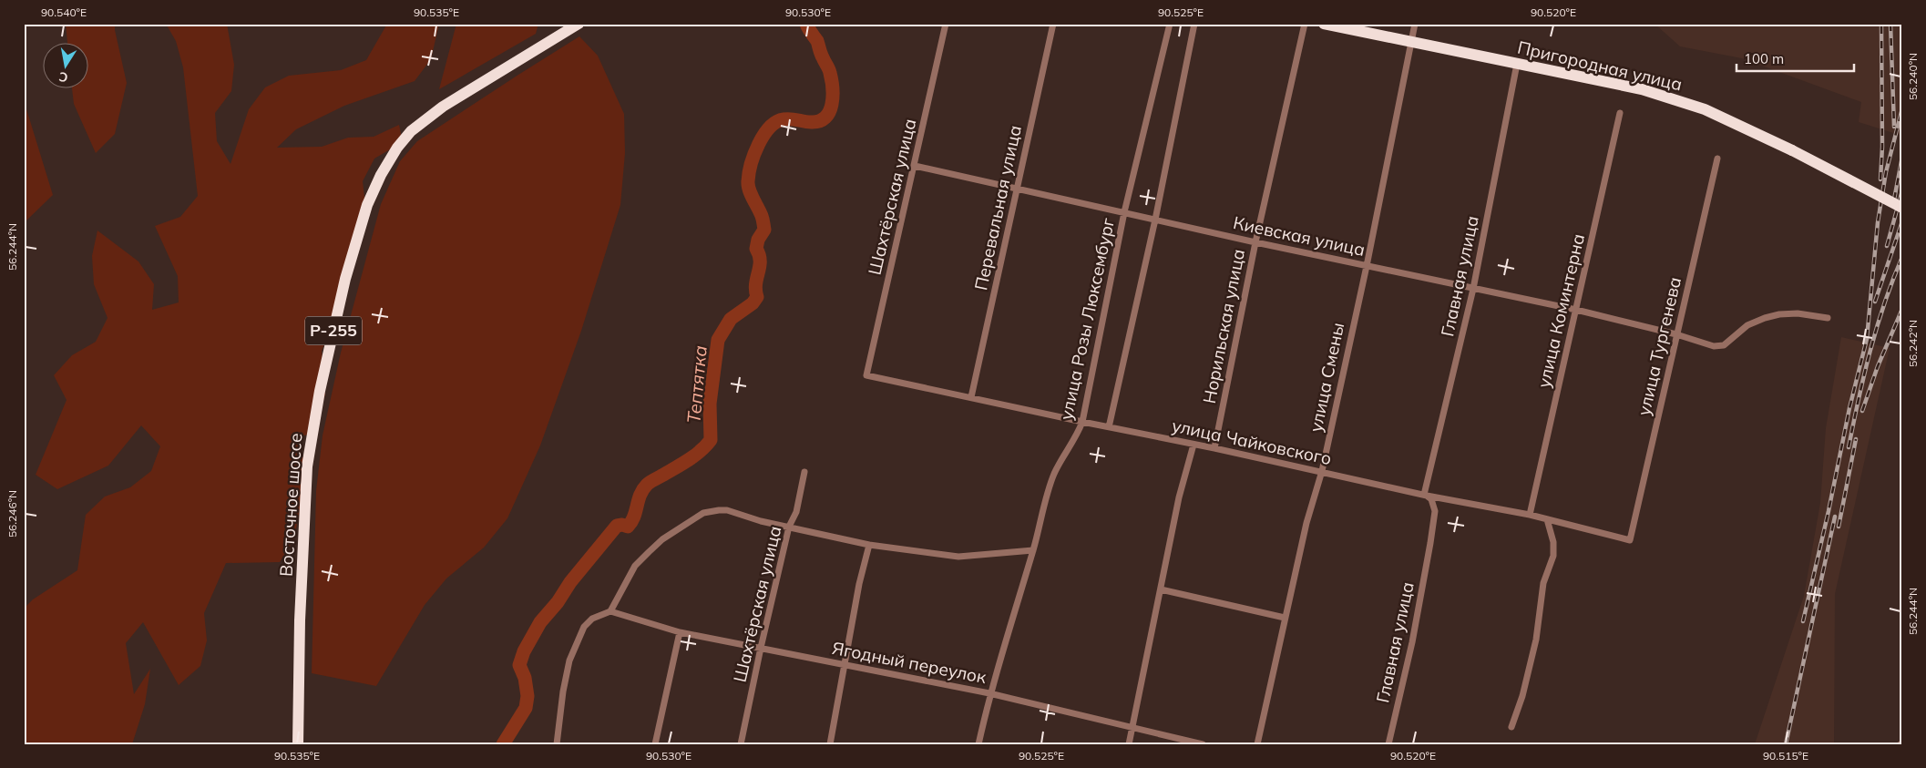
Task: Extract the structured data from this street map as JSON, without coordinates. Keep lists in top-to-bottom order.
{
  "streets": {
    "highway": ["Пригородная улица", "Р-255", "Восточное шоссе"],
    "street": [
      "Шахтёрская улица",
      "Перевальная улица",
      "Киевская улица",
      "Главная улица",
      "улица Коминтерна",
      "улица Розы Люксембург",
      "Норильская улица",
      "улица Тургенева",
      "улица Смены",
      "улица Чайковского",
      "Ягодный переулок"
    ]
  },
  "crossings": [
    ["Пригородная улица", "Главная улица"],
    ["Пригородная улица", "улица Смены"],
    ["Шахтёрская улица", "Киевская улица"],
    ["Шахтёрская улица", "улица Чайковского"],
    ["Шахтёрская улица", "Ягодный переулок"],
    ["Перевальная улица", "Киевская улица"],
    ["Перевальная улица", "улица Чайковского"],
    ["Киевская улица", "Главная улица"],
    ["Киевская улица", "улица Коминтерна"],
    ["Киевская улица", "улица Розы Люксембург"],
    ["Киевская улица", "Норильская улица"],
    ["Киевская улица", "улица Тургенева"],
    ["Киевская улица", "улица Смены"],
    ["Главная улица", "улица Чайковского"],
    ["улица Коминтерна", "улица Чайковского"],
    ["улица Розы Люксембург", "улица Чайковского"],
    ["улица Розы Люксембург", "Ягодный переулок"],
    ["Норильская улица", "улица Чайковского"],
    ["улица Тургенева", "улица Чайковского"],
    ["улица Смены", "улица Чайковского"]
  ],
  "water": ["Тептятка"],
  "scale_bar": "100 m",
  "north": "bottom",
  "coordinates": [
    "90.540°E",
    "90.535°E",
    "90.530°E",
    "90.525°E",
    "90.520°E",
    "56.240°N",
    "56.244°N",
    "56.242°N",
    "56.246°N",
    "90.515°E"
  ]
}
